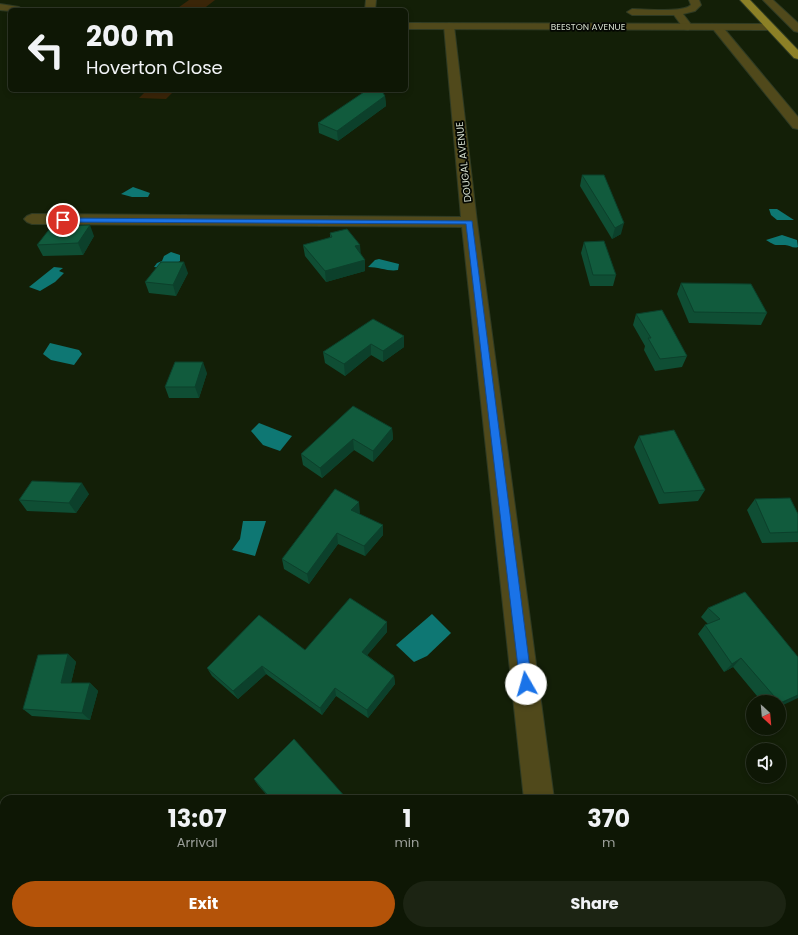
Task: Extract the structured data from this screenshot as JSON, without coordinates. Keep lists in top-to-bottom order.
{
  "streets": {
    "street": ["BEESTON AVENUE", "DOUGAL AVENUE"]
  },
  "crossings": [
    ["BEESTON AVENUE", "DOUGAL AVENUE"]
  ],
  "north": "bottom right",
  "page": {
    "turn": ["200 m", "Hoverton Close"],
    "eta": [
      "13:07",
      "Arrival",
      "1",
      "min",
      "370",
      "m"
    ],
    "buttons": ["Exit", "Share"]
  }
}
